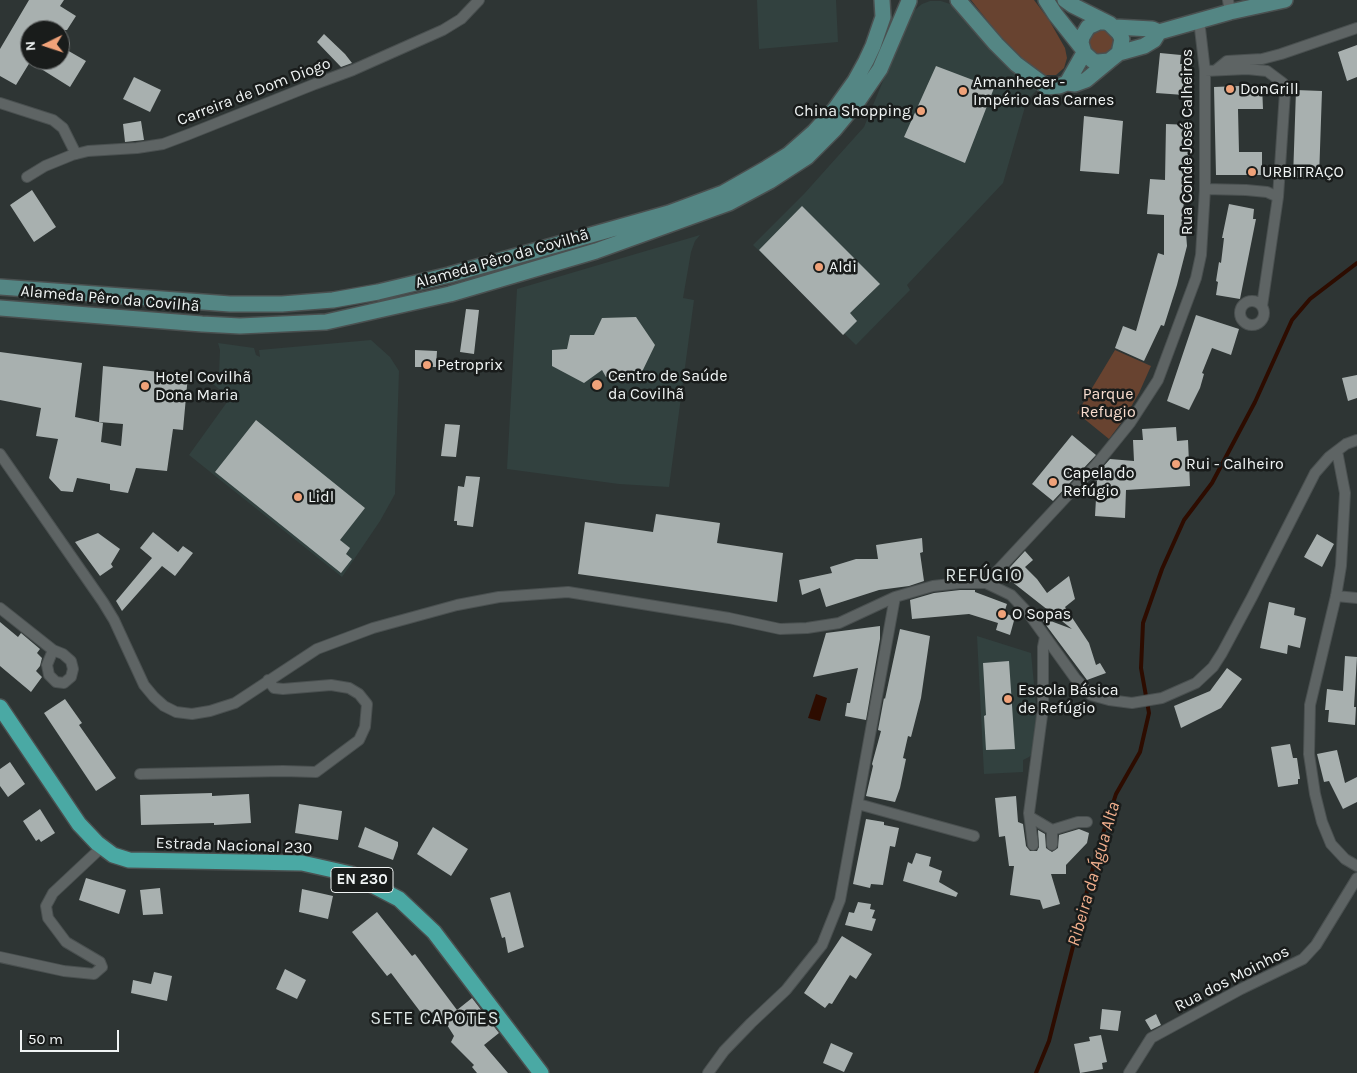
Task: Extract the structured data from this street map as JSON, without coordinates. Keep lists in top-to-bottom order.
{
  "streets": {
    "main road": ["Alameda Pêro da Covilhã", "Estrada Nacional 230", "EN 230"],
    "street": ["Carreira de Dom Diogo", "Rua Conde José Calheiros", "Rua dos Moinhos"]
  },
  "districts": ["REFÚGIO", "SETE CAPOTES"],
  "water": ["Ribeira da Água Alta"],
  "parks": ["Parque Refugio"],
  "places": [
    "DonGrill",
    "Amanhecer - Império das Carnes",
    "China Shopping",
    "URBITRAÇO",
    "Aldi",
    "Petroprix",
    "Centro de Saúde da Covilhã",
    "Hotel Covilhã Dona Maria",
    "Rui - Calheiro",
    "Capela do Refúgio",
    "Lidl",
    "O Sopas",
    "Escola Básica de Refúgio"
  ],
  "scale_bar": "50 m",
  "north": "left"
}
